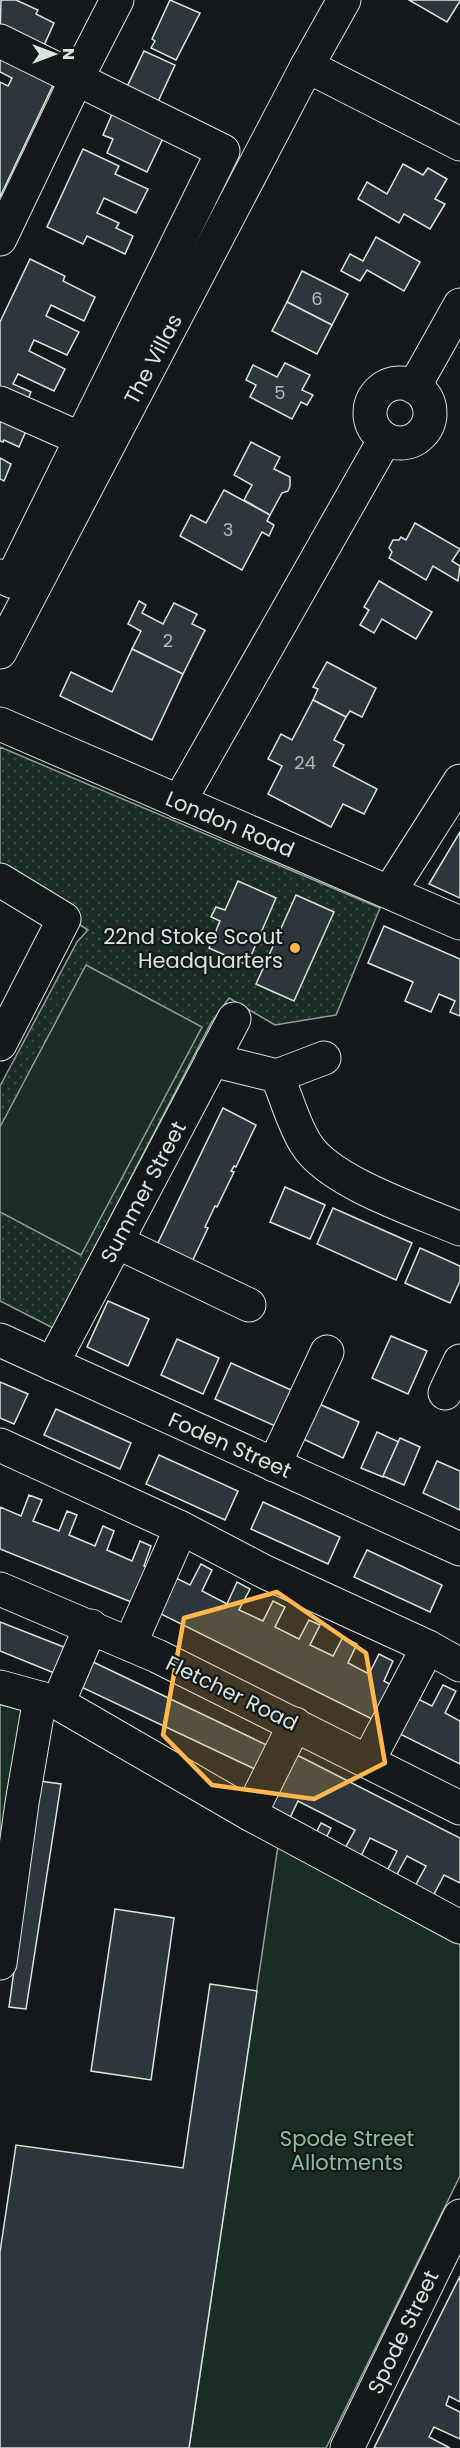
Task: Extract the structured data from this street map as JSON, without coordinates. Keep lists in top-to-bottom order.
{
  "streets": {
    "street": [
      "The Villas",
      "London Road",
      "Summer Street",
      "Foden Street",
      "Fletcher Road",
      "Spode Street"
    ]
  },
  "crossings": [
    ["Summer Street", "Foden Street"]
  ],
  "parks": ["Spode Street Allotments"],
  "places": ["22nd Stoke Scout Headquarters"],
  "house_numbers": [
    "6",
    "5",
    "3",
    "2",
    "24"
  ],
  "north": "right"
}
